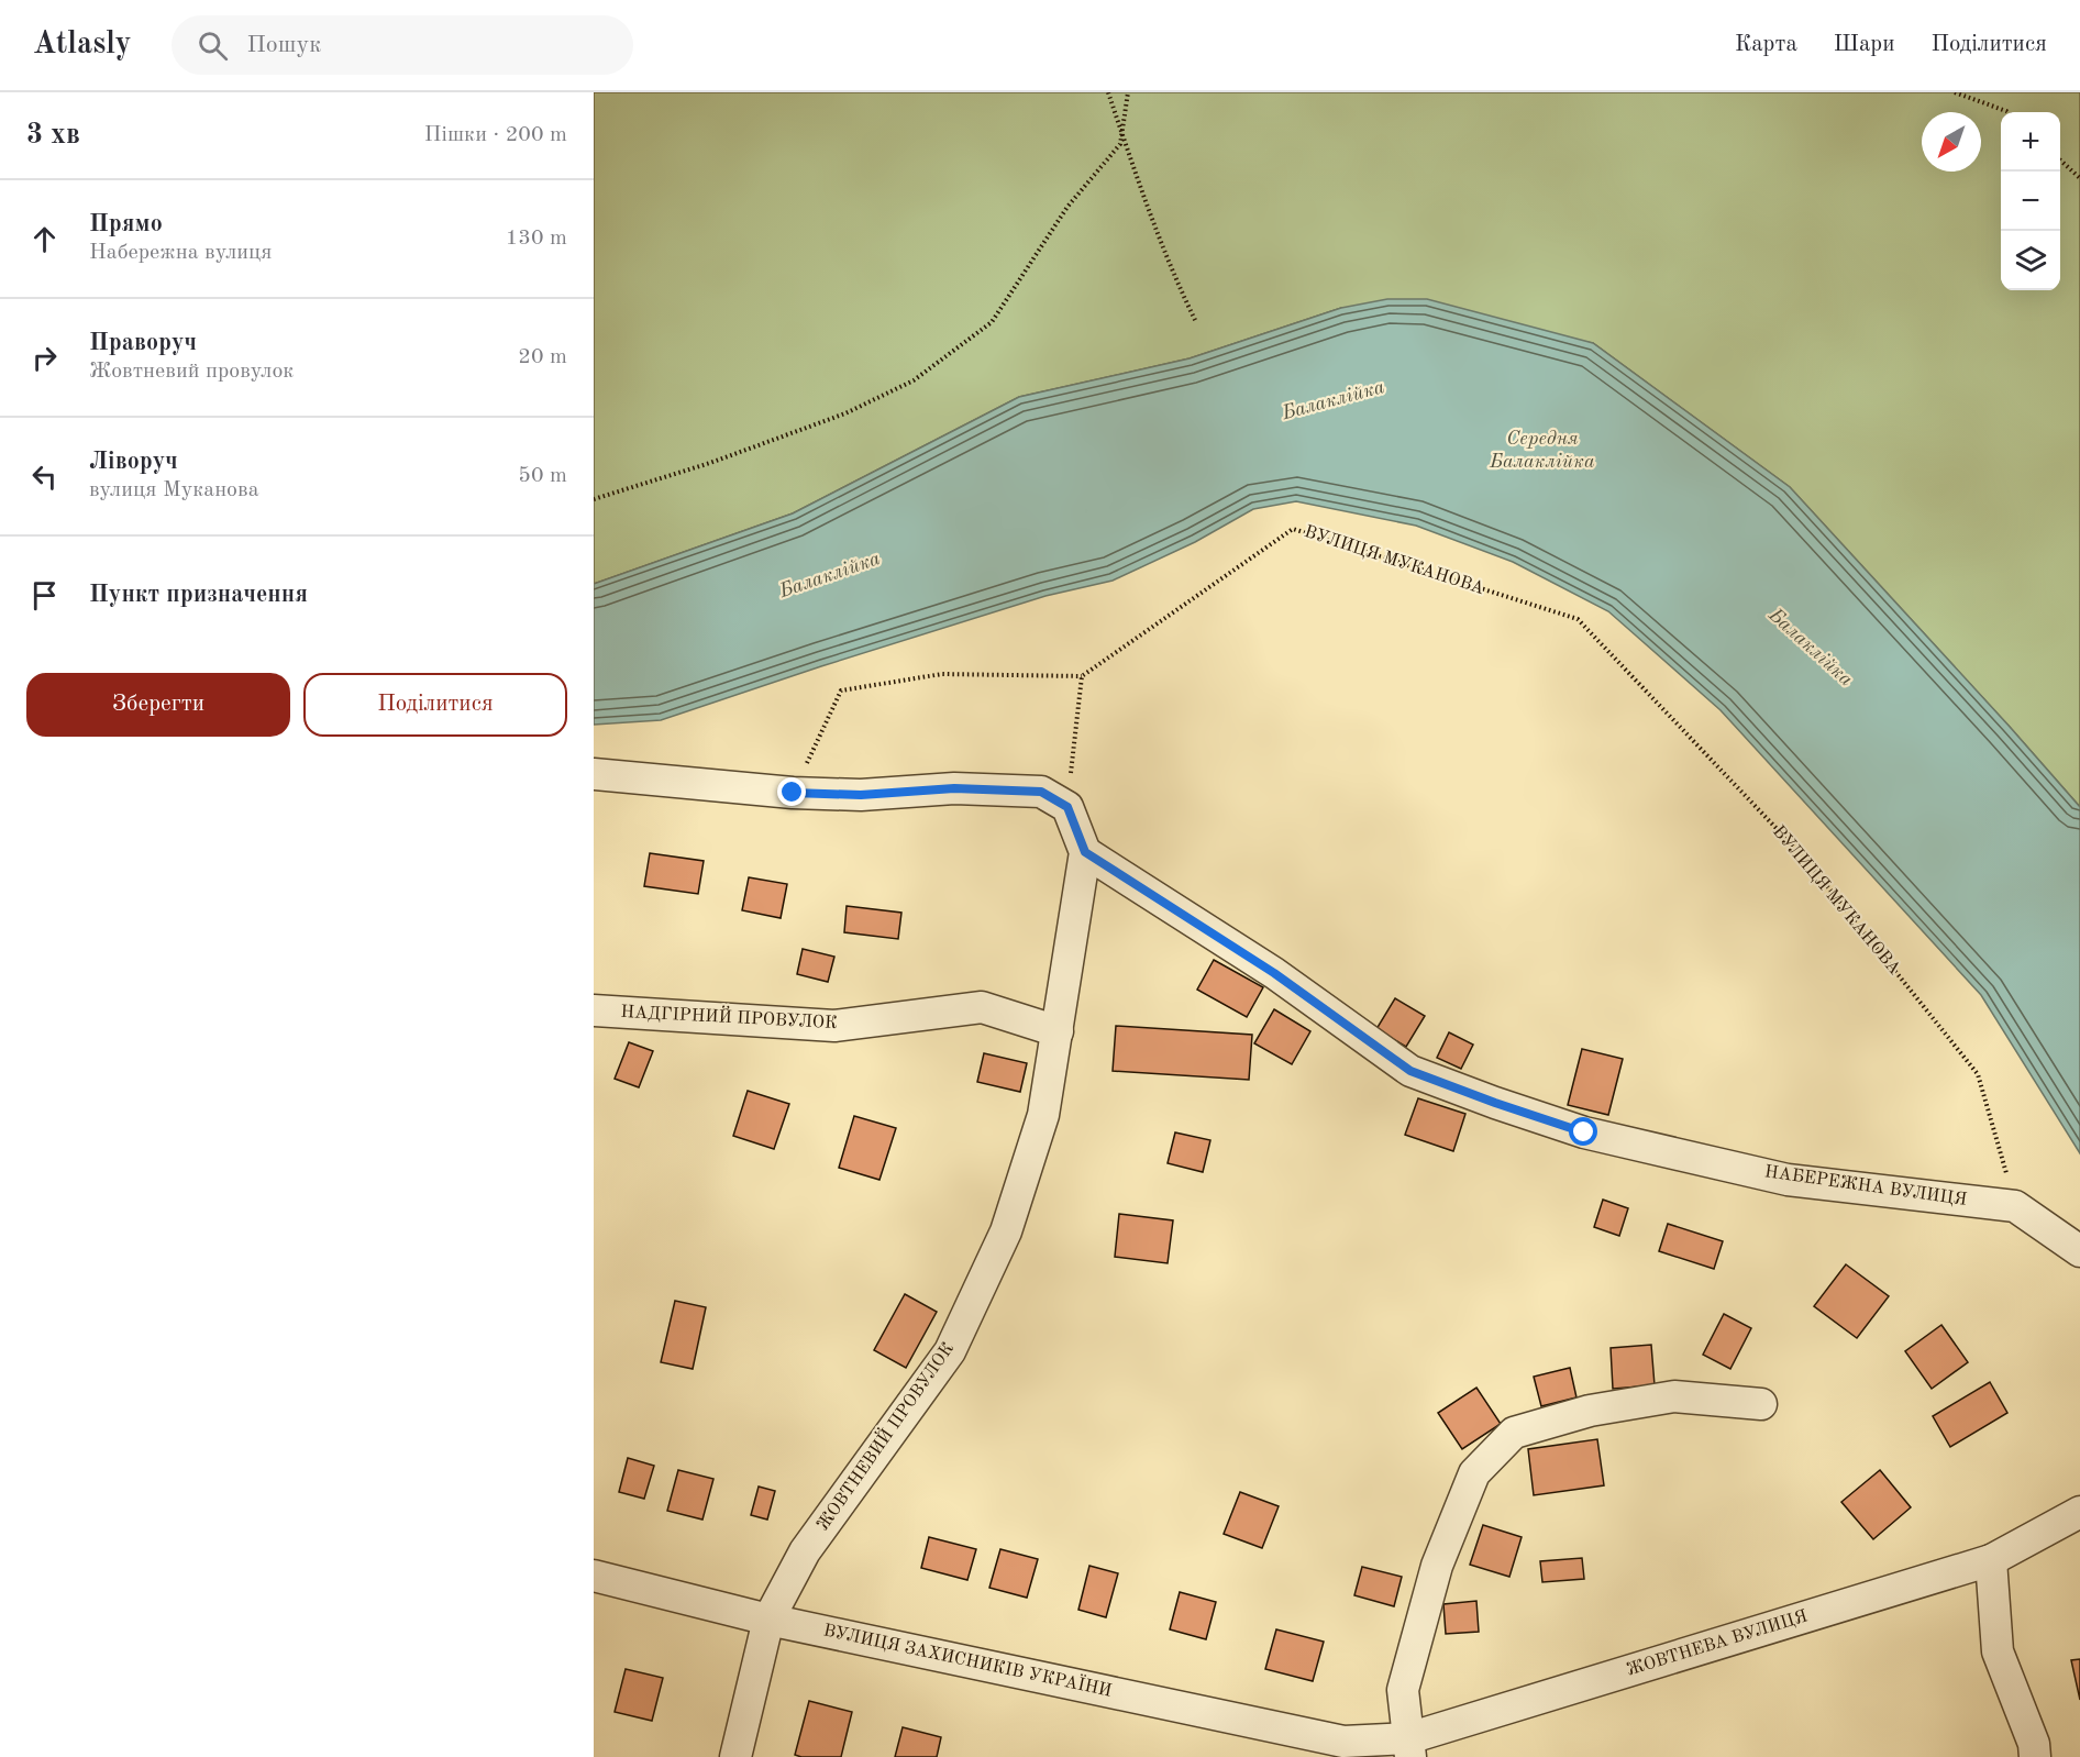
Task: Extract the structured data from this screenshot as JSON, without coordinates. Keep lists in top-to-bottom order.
{
  "streets": {
    "street": [
      "НАДГІРНИЙ ПРОВУЛОК",
      "НАБЕРЕЖНА ВУЛИЦЯ",
      "ЖОВТНЕВИЙ ПРОВУЛОК",
      "ЖОВТНЕВА ВУЛИЦЯ",
      "ВУЛИЦЯ ЗАХИСНИКІВ УКРАЇНИ"
    ],
    "path": ["ВУЛИЦЯ МУКАНОВА"]
  },
  "crossings": [
    ["ВУЛИЦЯ МУКАНОВА", "НАБЕРЕЖНА ВУЛИЦЯ"],
    ["НАДГІРНИЙ ПРОВУЛОК", "ЖОВТНЕВИЙ ПРОВУЛОК"],
    ["НАБЕРЕЖНА ВУЛИЦЯ", "ЖОВТНЕВИЙ ПРОВУЛОК"],
    ["ЖОВТНЕВИЙ ПРОВУЛОК", "ВУЛИЦЯ ЗАХИСНИКІВ УКРАЇНИ"],
    ["ЖОВТНЕВА ВУЛИЦЯ", "ВУЛИЦЯ ЗАХИСНИКІВ УКРАЇНИ"]
  ],
  "water": ["Балаклійка", "Середня Балаклійка"],
  "north": "bottom left",
  "page": {
    "header": "Atlasly",
    "search": "Пошук",
    "nav": ["Карта", "Шари", "Поділитися"],
    "heading": ["3 хв", "Пішки · 200 m"],
    "map_buttons": ["+", "−"],
    "list": [
      ["Прямо", "Набережна вулиця", "130 m"],
      ["Праворуч", "Жовтневий провулок", "20 m"],
      ["Ліворуч", "вулиця Муканова", "50 m"],
      "Пункт призначення"
    ],
    "buttons": ["Зберегти", "Поділитися"]
  }
}
